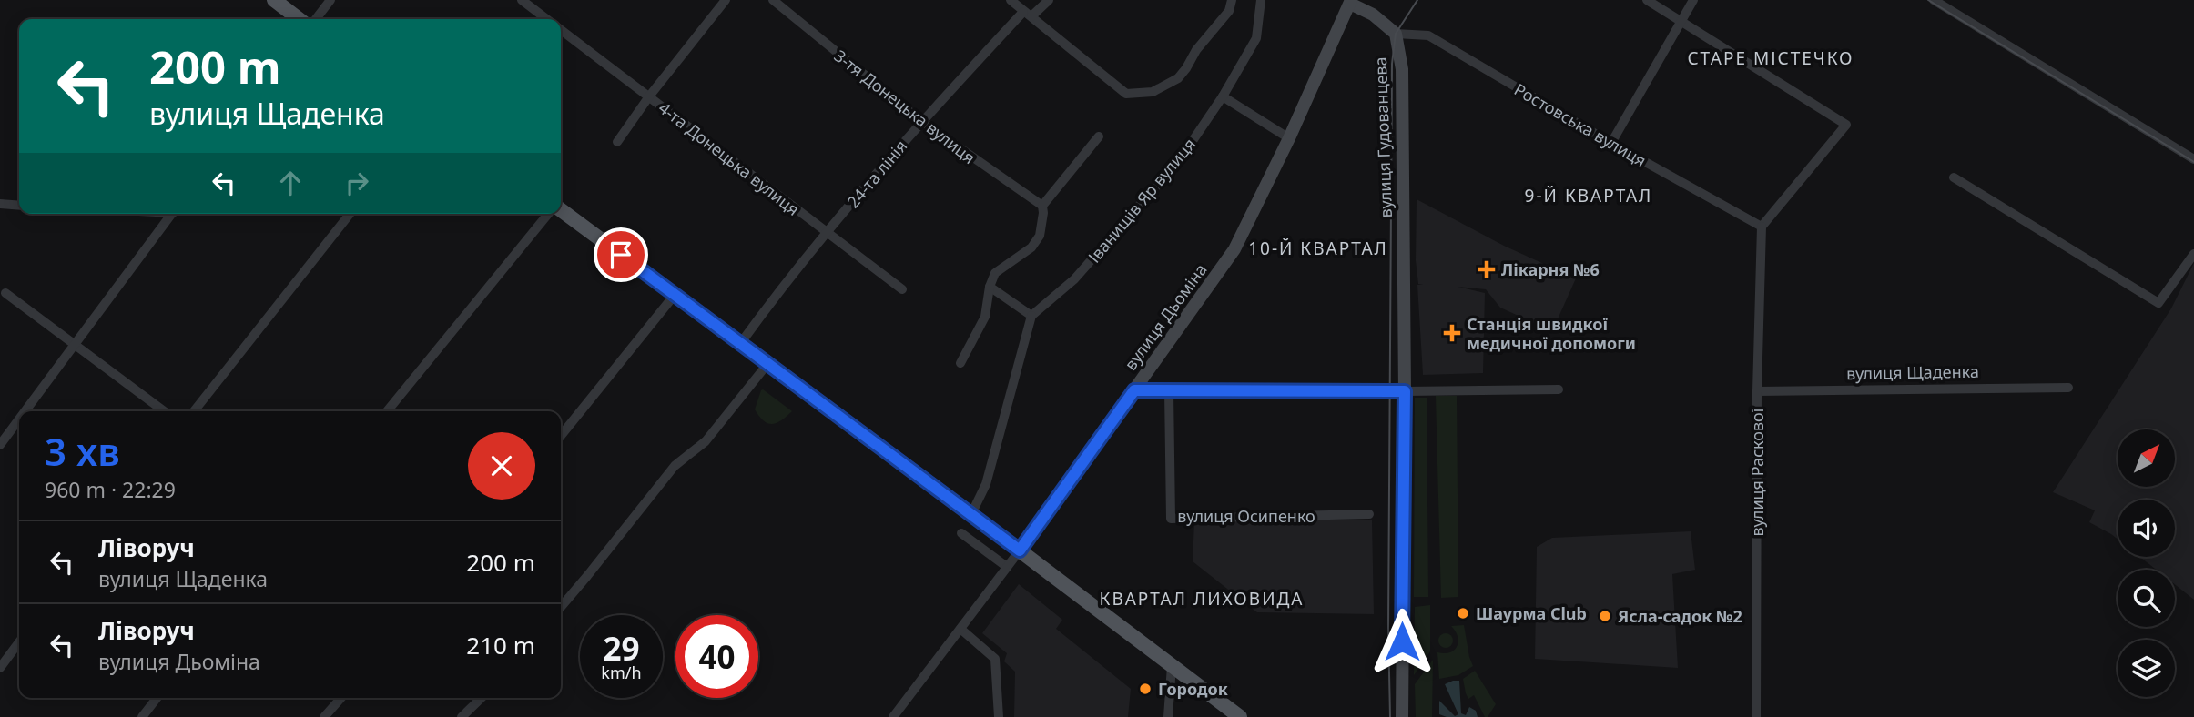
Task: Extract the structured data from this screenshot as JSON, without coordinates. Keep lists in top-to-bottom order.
{
  "streets": {
    "street": [
      "3-тя Донецька вулиця",
      "Ростовська вулиця",
      "вулиця Гудованцева",
      "4-та Донецька вулиця",
      "24-та лінія",
      "Іванищів Яр вулиця",
      "вулиця Дьоміна",
      "вулиця Щаденка",
      "вулиця Раскової",
      "вулиця Осипенко"
    ]
  },
  "crossings": [
    ["3-тя Донецька вулиця", "24-та лінія"],
    ["Ростовська вулиця", "вулиця Гудованцева"],
    ["Ростовська вулиця", "вулиця Раскової"],
    ["вулиця Гудованцева", "вулиця Дьоміна"],
    ["4-та Донецька вулиця", "24-та лінія"],
    ["вулиця Щаденка", "вулиця Раскової"]
  ],
  "districts": [
    "СТАРЕ МІСТЕЧКО",
    "9-Й КВАРТАЛ",
    "10-Й КВАРТАЛ",
    "КВАРТАЛ ЛИХОВИДА"
  ],
  "places": {
    "health": ["Лікарня №6", "Станція швидкої медичної допомоги"],
    "other": ["Шаурма Club", "Ясла-садок №2", "Городок"]
  },
  "north": "top right",
  "page": {
    "turn": ["200 m", "вулиця Щаденка"],
    "heading": ["3 хв", "960 m · 22:29"],
    "list": [
      {
        "name": "Ліворуч",
        "note": "вулиця Щаденка",
        "value": "200 m"
      },
      {
        "name": "Ліворуч",
        "note": "вулиця Дьоміна",
        "value": "210 m"
      }
    ],
    "speed": "29 km/h",
    "limit": "40"
  }
}
